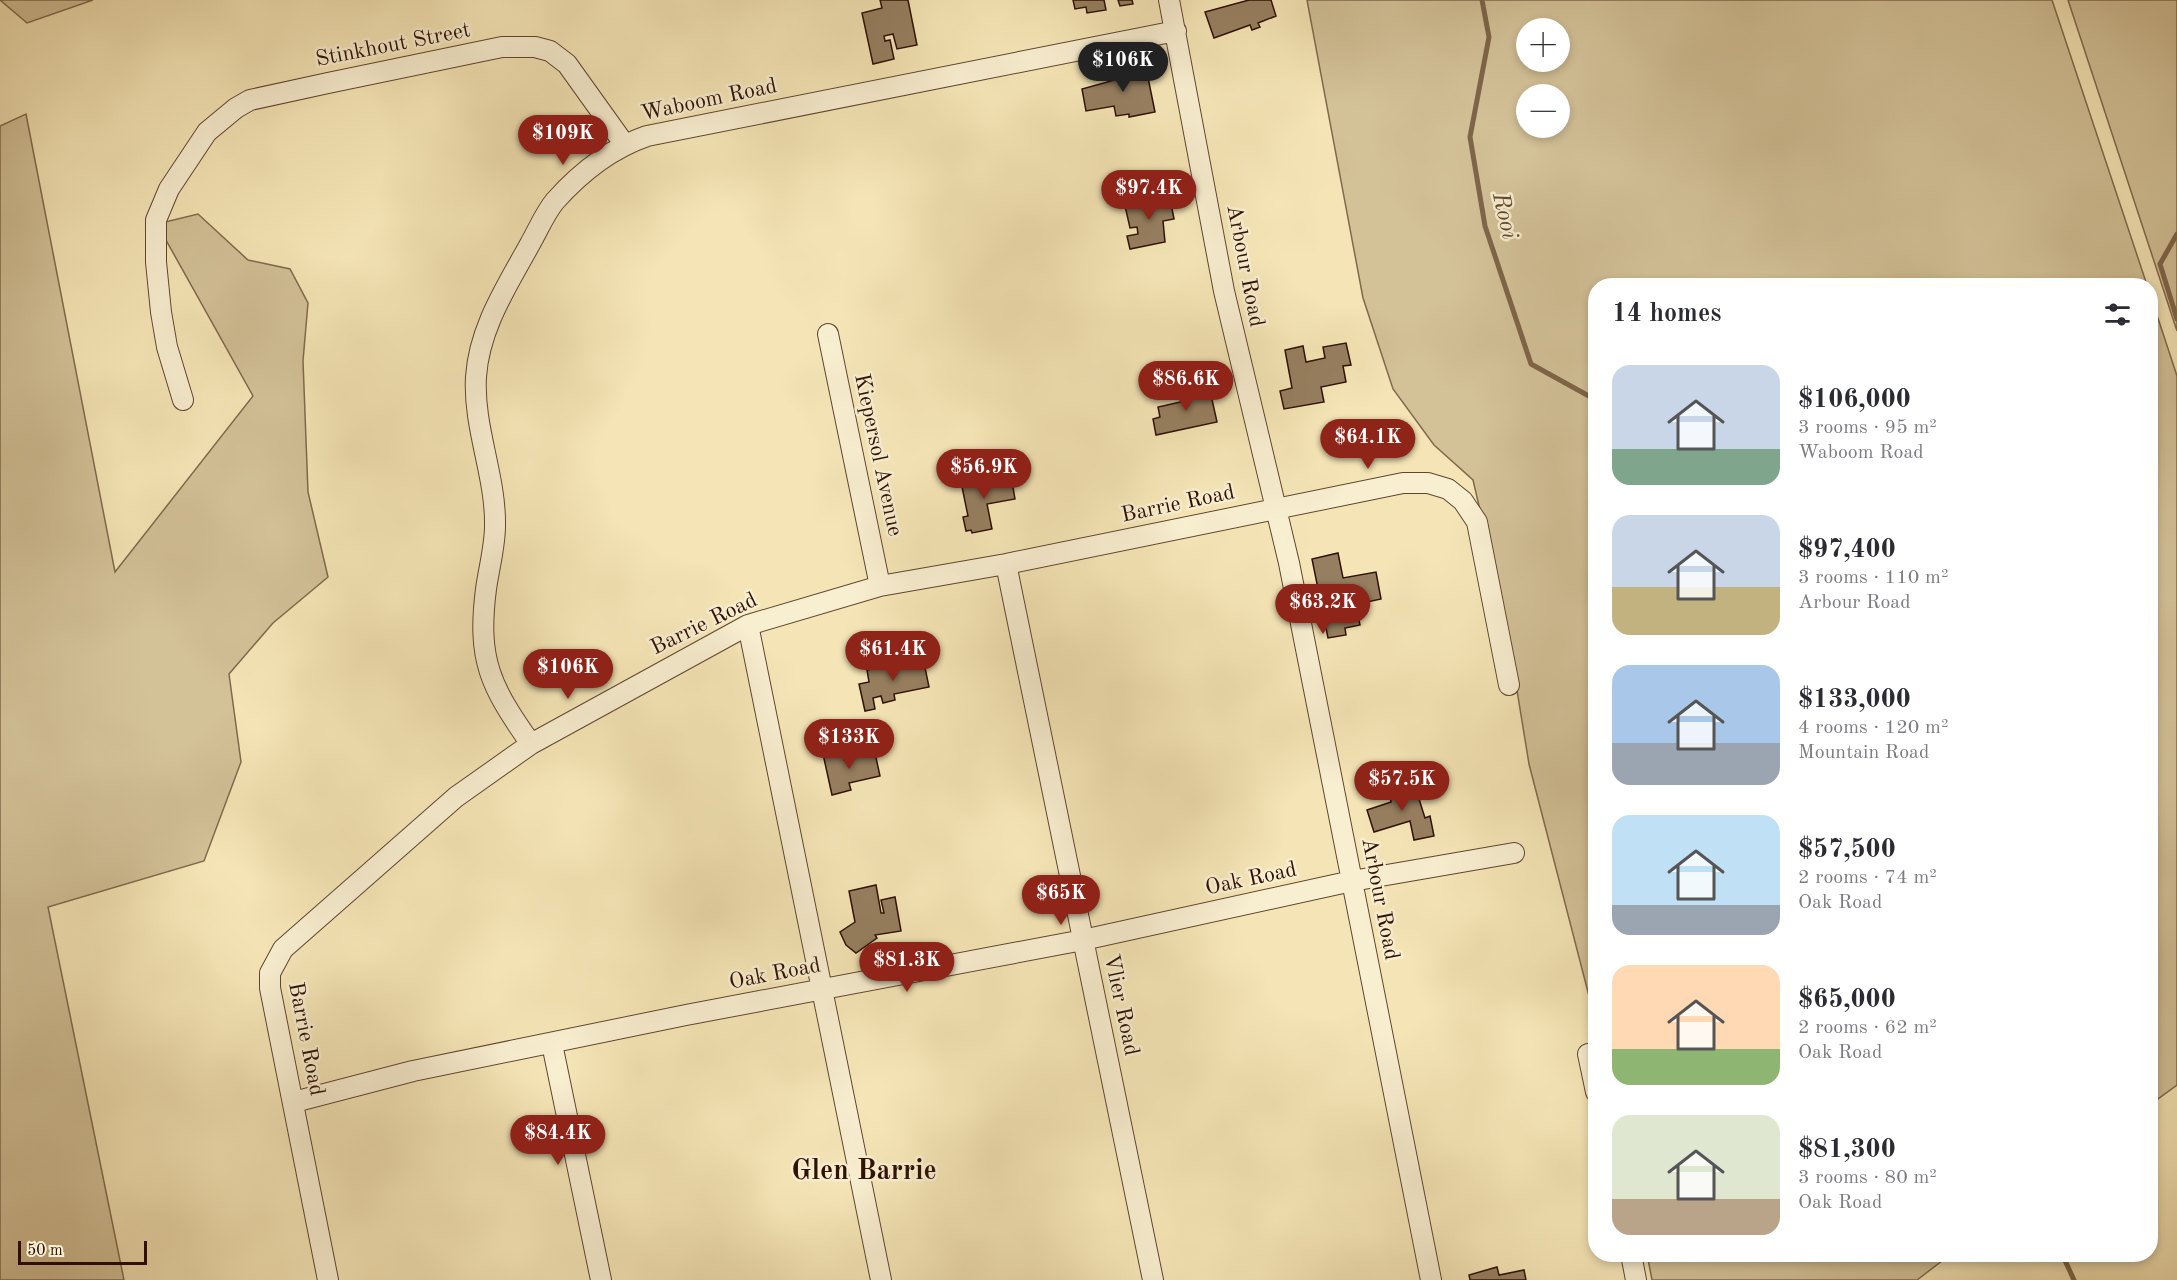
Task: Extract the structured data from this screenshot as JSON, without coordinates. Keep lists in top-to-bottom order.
{
  "streets": {
    "street": [
      "Stinkhout Street",
      "Waboom Road",
      "Arbour Road",
      "Kiepersol Avenue",
      "Barrie Road",
      "Oak Road",
      "Vlier Road"
    ]
  },
  "crossings": [
    ["Stinkhout Street", "Waboom Road"],
    ["Waboom Road", "Arbour Road"],
    ["Waboom Road", "Barrie Road"],
    ["Arbour Road", "Barrie Road"],
    ["Arbour Road", "Oak Road"],
    ["Kiepersol Avenue", "Barrie Road"],
    ["Barrie Road", "Oak Road"],
    ["Barrie Road", "Vlier Road"],
    ["Oak Road", "Vlier Road"]
  ],
  "districts": ["Glen Barrie"],
  "water": ["Rooi"],
  "scale_bar": "50 m",
  "page": {
    "map_buttons": ["+", "−"],
    "price": [
      "$106K",
      "$109K",
      "$97.4K",
      "$86.6K",
      "$64.1K",
      "$56.9K",
      "$63.2K",
      "$61.4K",
      "$106K",
      "$133K",
      "$57.5K",
      "$65K",
      "$81.3K",
      "$84.4K"
    ],
    "heading": "14 homes",
    "list": [
      {
        "name": "$106,000",
        "note": "3 rooms · 95 m² · Waboom Road"
      },
      {
        "name": "$97,400",
        "note": "3 rooms · 110 m² · Arbour Road"
      },
      {
        "name": "$133,000",
        "note": "4 rooms · 120 m² · Mountain Road"
      },
      {
        "name": "$57,500",
        "note": "2 rooms · 74 m² · Oak Road"
      },
      {
        "name": "$65,000",
        "note": "2 rooms · 62 m² · Oak Road"
      },
      {
        "name": "$81,300",
        "note": "3 rooms · 80 m² · Oak Road"
      }
    ],
    "scale": "50 m"
  }
}
